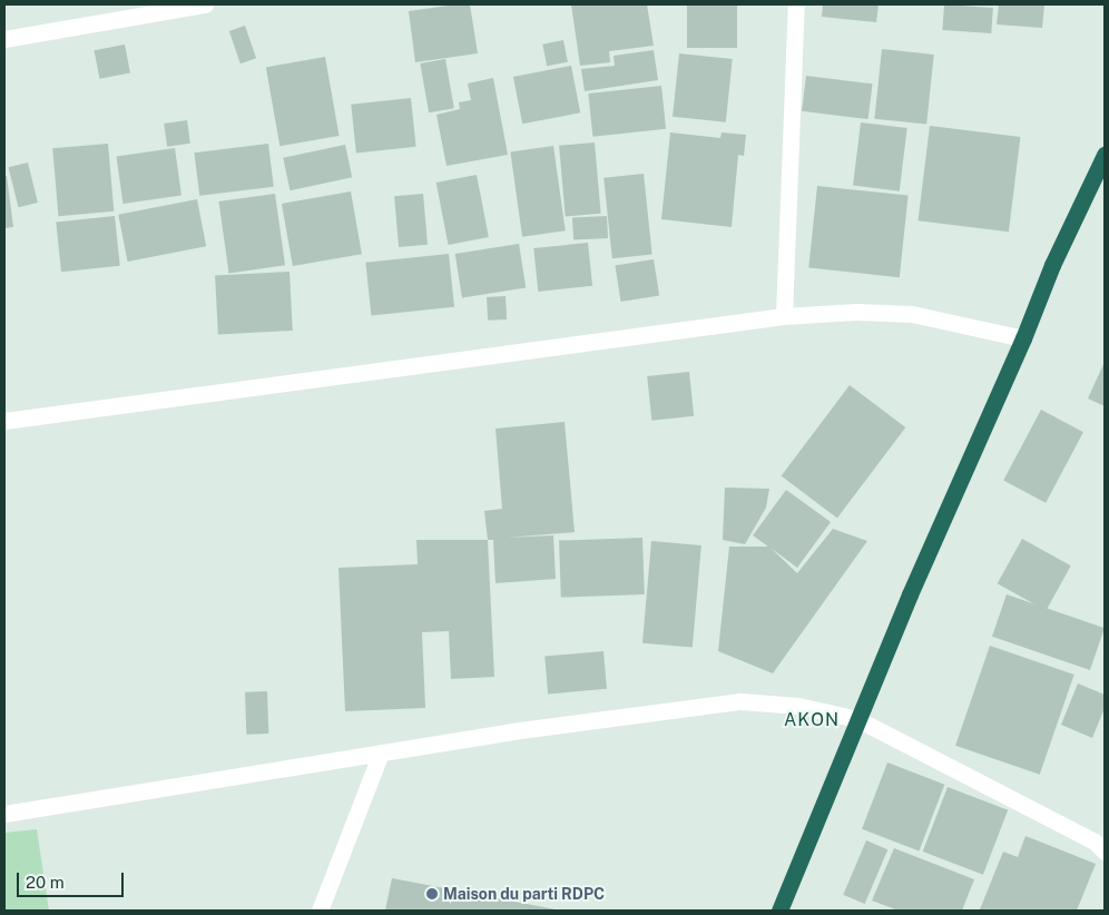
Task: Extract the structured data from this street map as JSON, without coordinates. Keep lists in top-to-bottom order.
{
  "districts": ["AKON"],
  "places": ["Maison du parti RDPC"],
  "scale_bar": "20 m"
}
